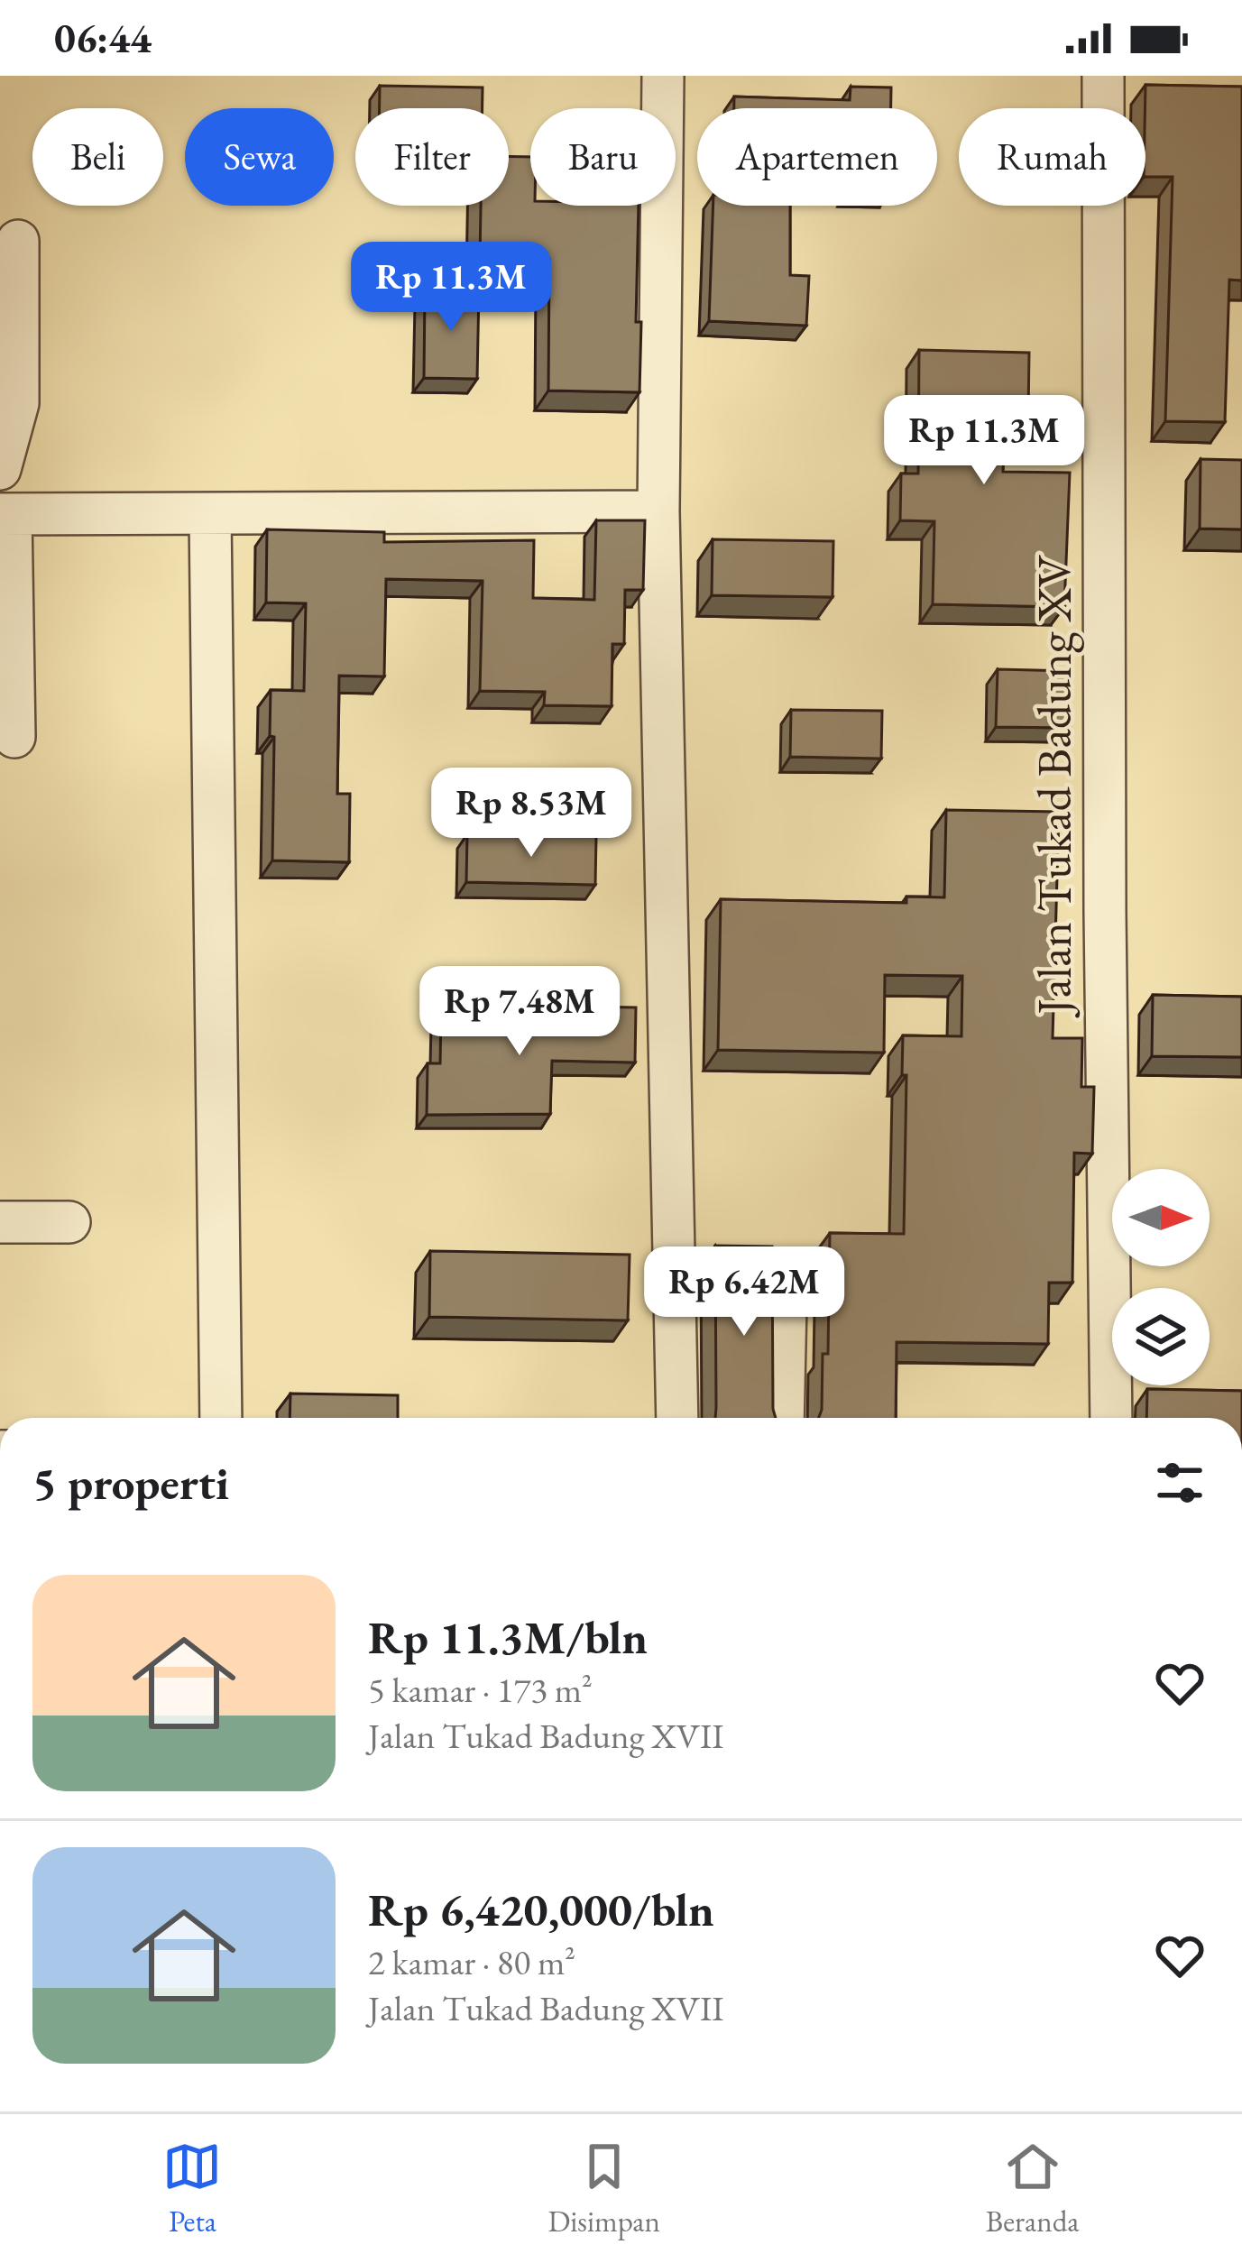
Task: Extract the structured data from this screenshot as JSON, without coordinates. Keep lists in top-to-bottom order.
{
  "streets": {
    "street": ["Jalan Tukad Badung XV"]
  },
  "north": "right",
  "page": {
    "status": "06:44",
    "chip": [
      "Beli",
      "Sewa",
      "Filter",
      "Baru",
      "Apartemen",
      "Rumah"
    ],
    "price": [
      "Rp 11.3M",
      "Rp 11.3M",
      "Rp 8.53M",
      "Rp 7.48M",
      "Rp 6.42M"
    ],
    "heading": "5 properti",
    "list": [
      {
        "name": "Rp 11.3M/bln",
        "note": "5 kamar · 173 m² · Jalan Tukad Badung XVII"
      },
      {
        "name": "Rp 6,420,000/bln",
        "note": "2 kamar · 80 m² · Jalan Tukad Badung XVII"
      }
    ],
    "tabs": ["Peta", "Disimpan", "Beranda"]
  }
}
